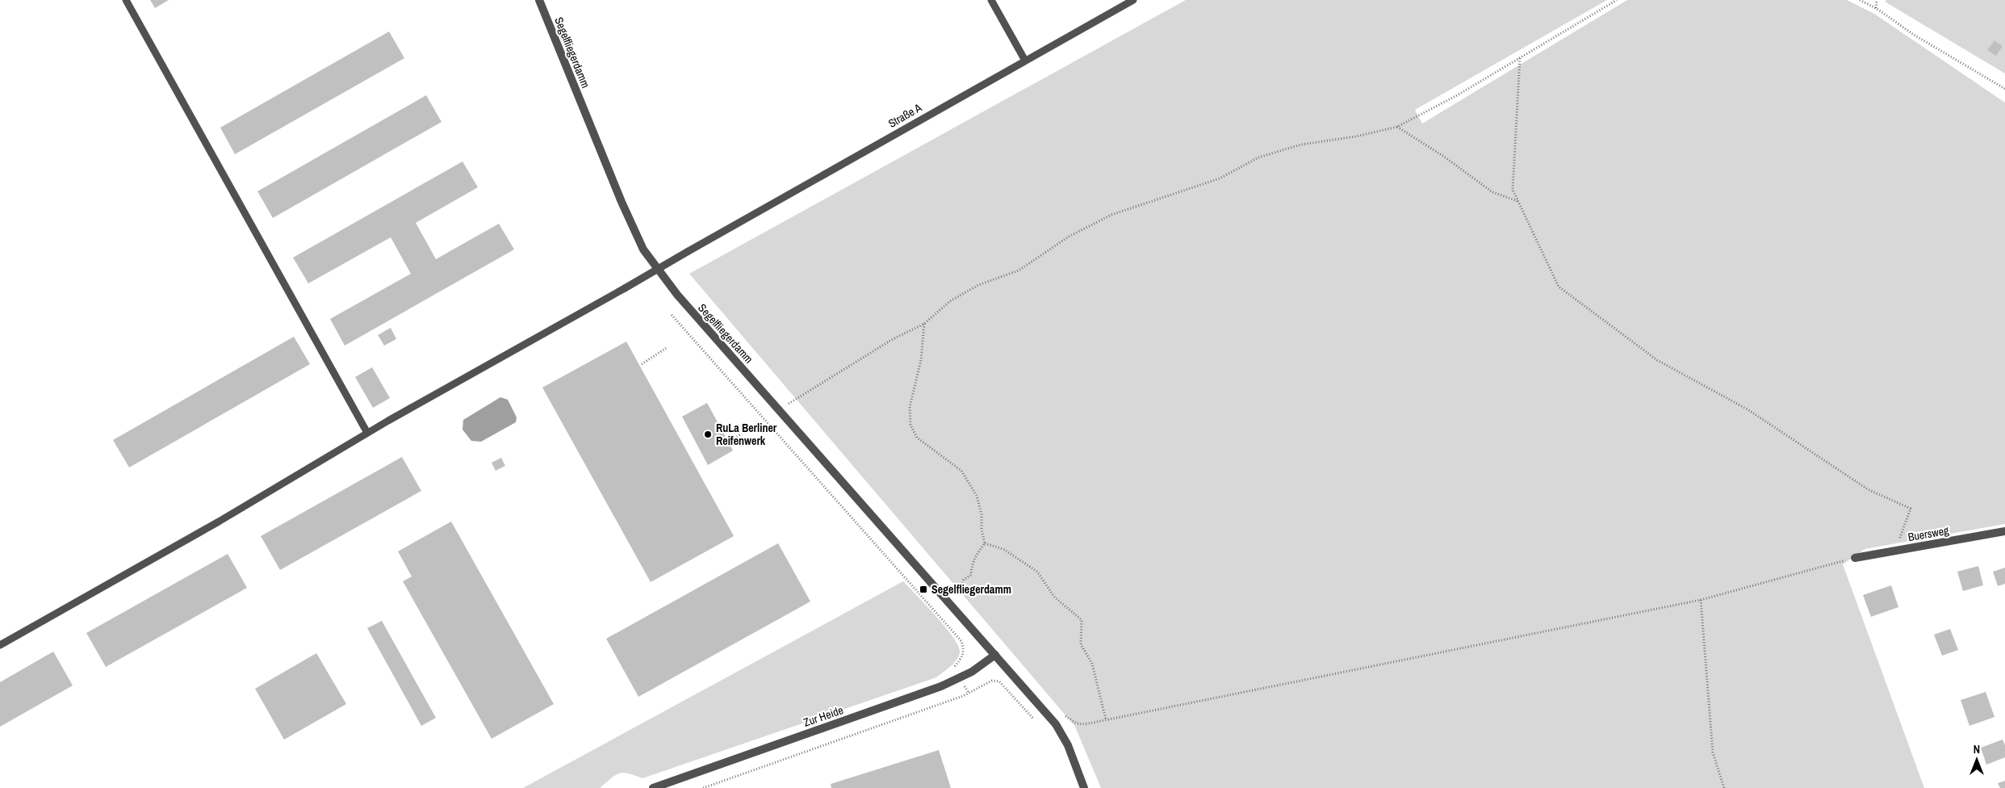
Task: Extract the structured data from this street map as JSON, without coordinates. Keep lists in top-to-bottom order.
{
  "streets": {
    "street": ["Segelfliegerdamm", "Buersweg", "Zur Heide"],
    "lane": ["Straße A"]
  },
  "crossings": [
    ["Segelfliegerdamm", "Zur Heide"]
  ],
  "places": {
    "other": ["RuLa Berliner Reifenwerk"],
    "transit": ["Segelfliegerdamm"]
  },
  "north": "top"
}
